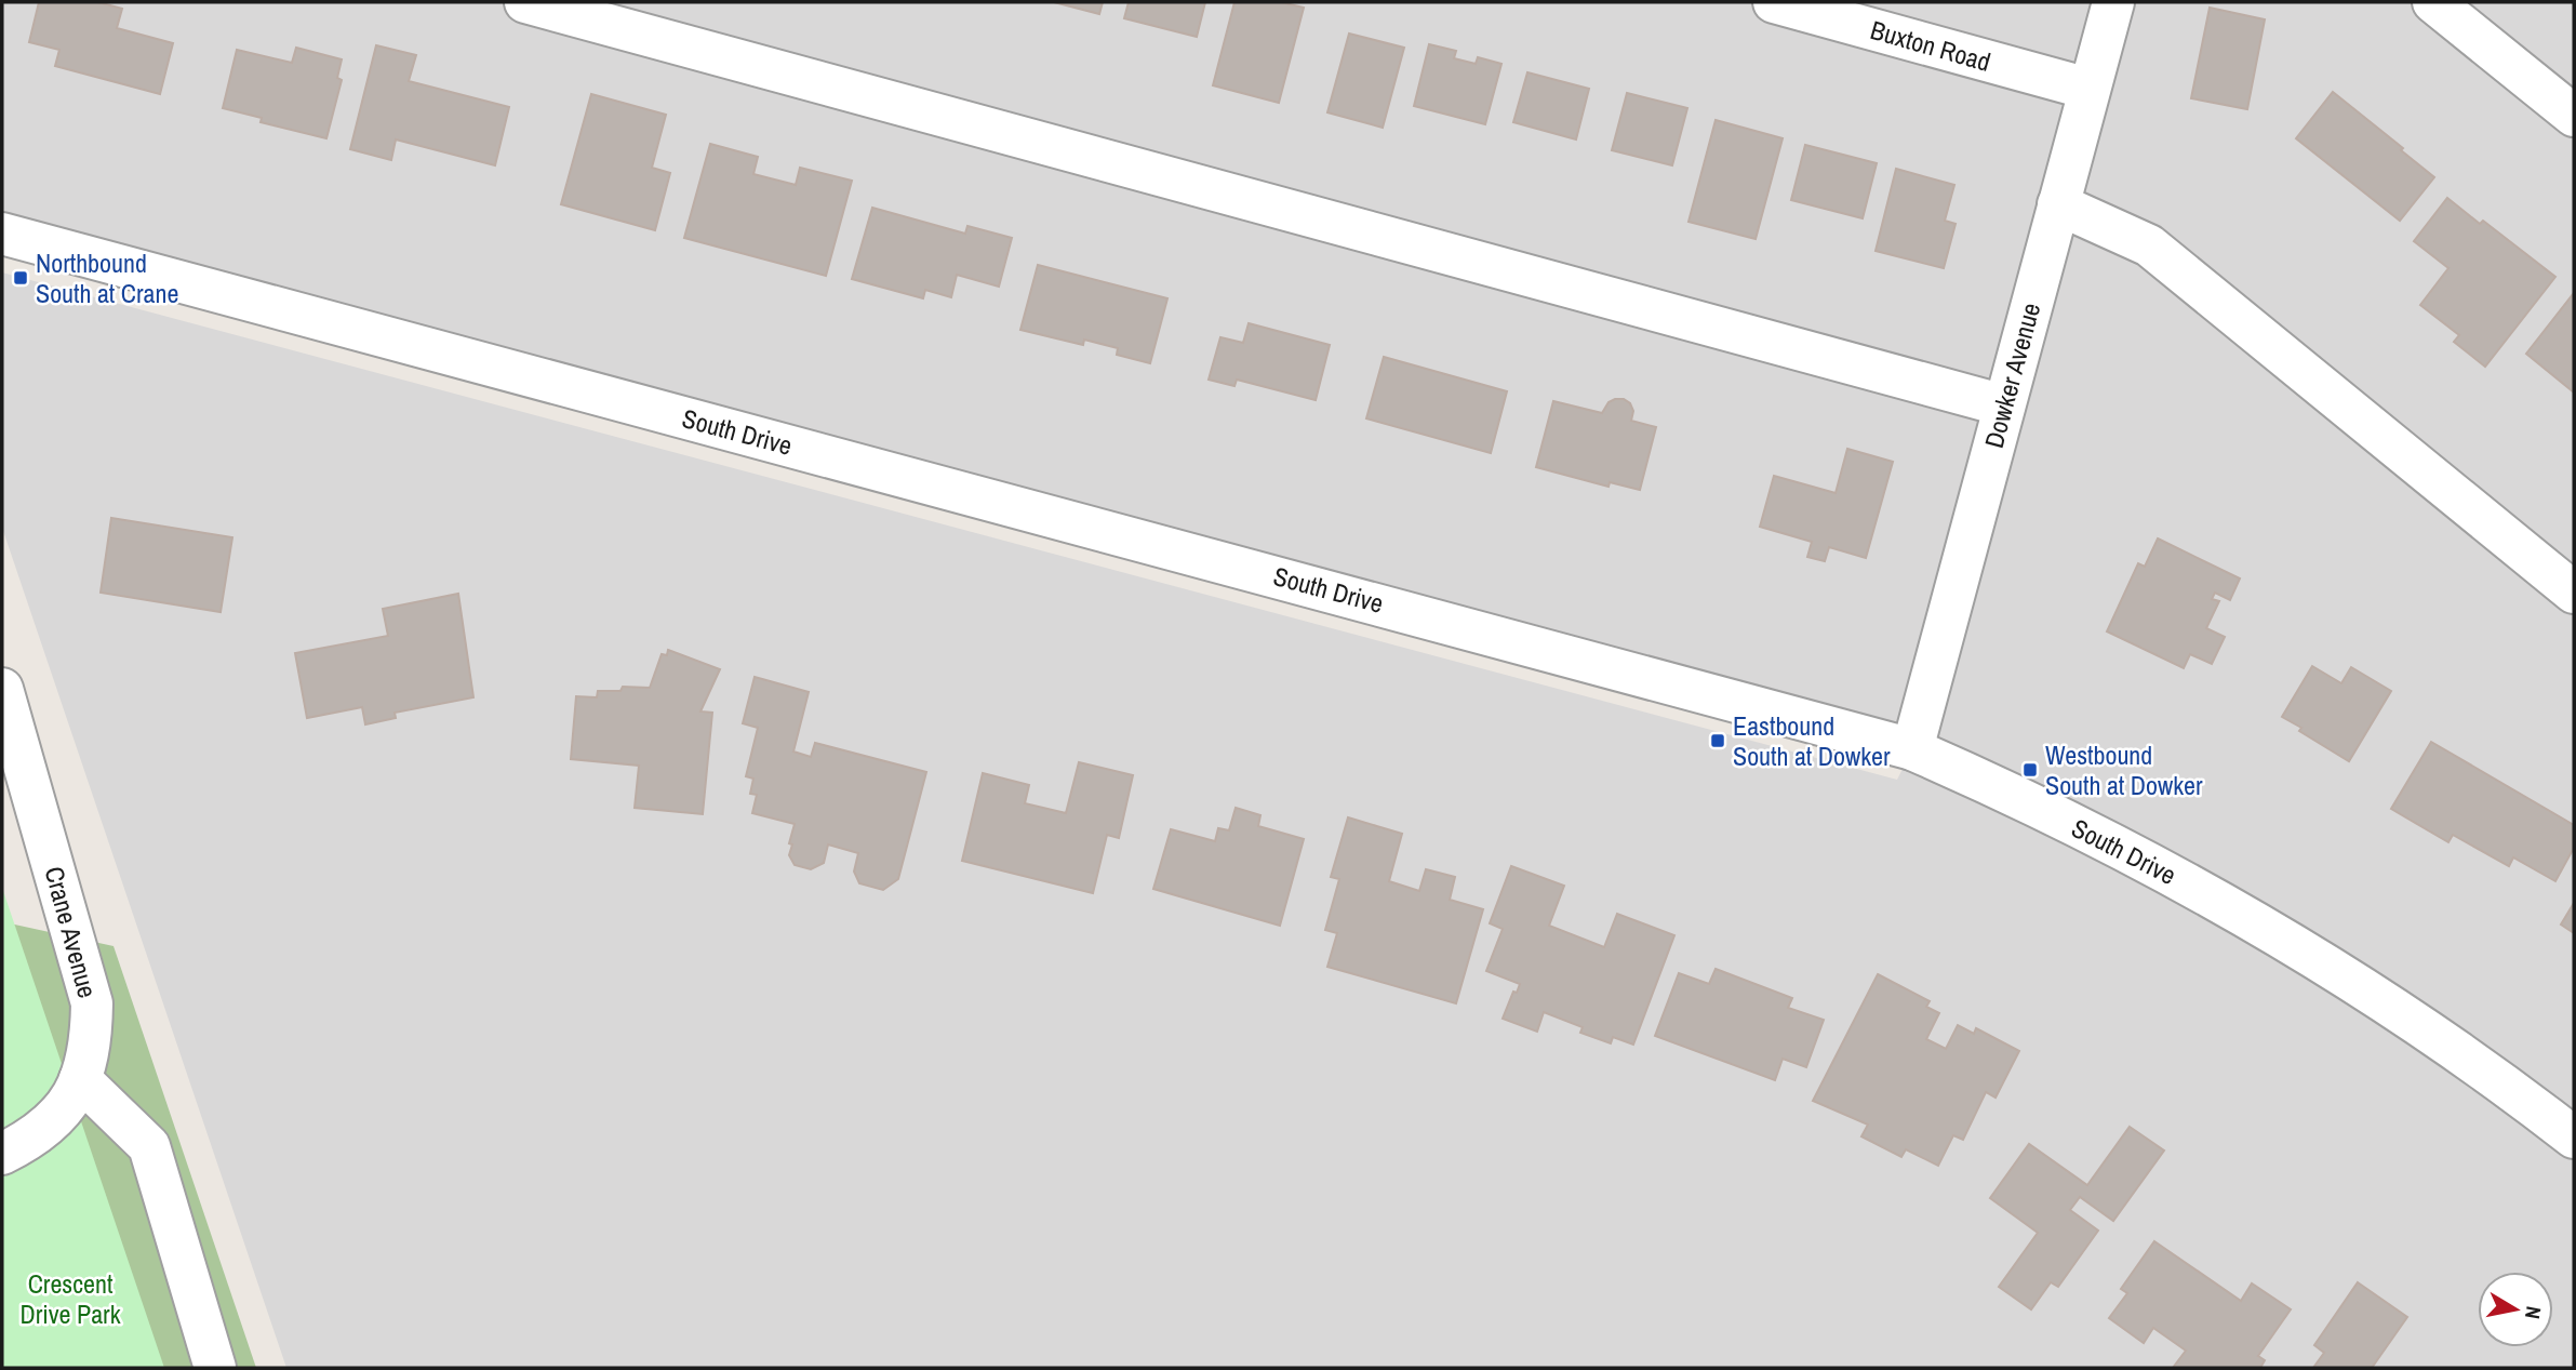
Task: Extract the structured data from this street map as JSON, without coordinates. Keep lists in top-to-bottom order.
{
  "streets": {
    "street": [
      "Buxton Road",
      "Dowker Avenue",
      "South Drive",
      "Crane Avenue"
    ]
  },
  "crossings": [
    ["Buxton Road", "Dowker Avenue"],
    ["Dowker Avenue", "South Drive"]
  ],
  "parks": ["Crescent Drive Park"],
  "places": {
    "transit": ["Northbound South at Crane", "Eastbound South at Dowker", "Westbound South at Dowker"]
  },
  "north": "right"
}
